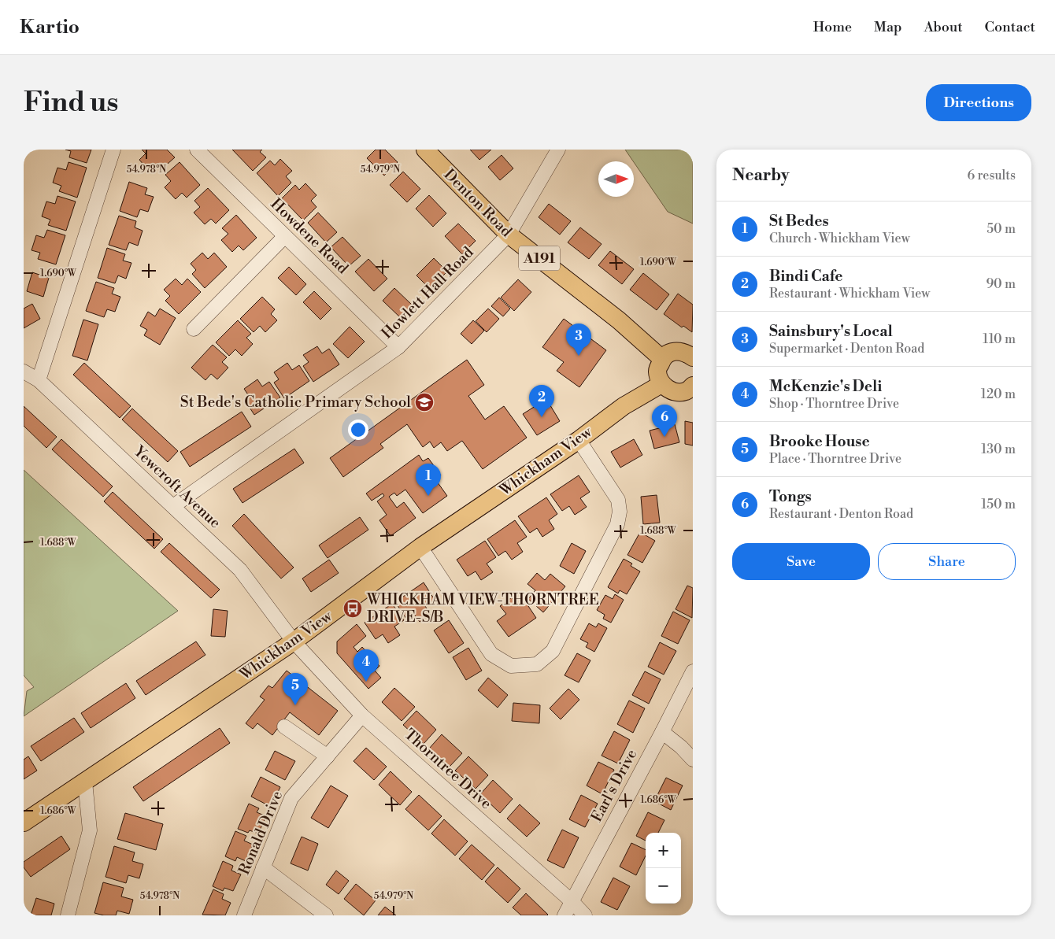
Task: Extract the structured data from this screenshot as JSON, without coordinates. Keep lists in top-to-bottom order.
{
  "streets": {
    "main road": ["Denton Road", "A191", "Whickham View"],
    "street": [
      "Howdene Road",
      "Howlett Hall Road",
      "Yewcroft Avenue",
      "Thorntree Drive",
      "Earl's Drive",
      "Ronald Drive"
    ]
  },
  "crossings": [
    ["Denton Road", "Howlett Hall Road"],
    ["Howdene Road", "Howlett Hall Road"],
    ["Howlett Hall Road", "Yewcroft Avenue"],
    ["Whickham View", "Yewcroft Avenue"],
    ["Whickham View", "Thorntree Drive"],
    ["Yewcroft Avenue", "Thorntree Drive"],
    ["Thorntree Drive", "Earl's Drive"],
    ["Thorntree Drive", "Ronald Drive"]
  ],
  "places": {
    "school or university": ["St Bede's Catholic Primary School"],
    "bus stop": ["WHICKHAM VIEW-THORNTREE DRIVE-S/B"]
  },
  "north": "right",
  "page": {
    "header": "Kartio",
    "nav": [
      "Home",
      "Map",
      "About",
      "Contact"
    ],
    "buttons": [
      "Directions",
      ["Save", "Share"]
    ],
    "title": "Find us",
    "heading": ["Nearby", "6 results"],
    "list": [
      {
        "mark": "1",
        "name": "St Bedes",
        "note": "Church · Whickham View",
        "value": "50 m"
      },
      {
        "mark": "2",
        "name": "Bindi Cafe",
        "note": "Restaurant · Whickham View",
        "value": "90 m"
      },
      {
        "mark": "3",
        "name": "Sainsbury's Local",
        "note": "Supermarket · Denton Road",
        "value": "110 m"
      },
      {
        "mark": "4",
        "name": "McKenzie's Deli",
        "note": "Shop · Thorntree Drive",
        "value": "120 m"
      },
      {
        "mark": "5",
        "name": "Brooke House",
        "note": "Place · Thorntree Drive",
        "value": "130 m"
      },
      {
        "mark": "6",
        "name": "Tongs",
        "note": "Restaurant · Denton Road",
        "value": "150 m"
      }
    ],
    "pins": [
      "3",
      "2",
      "6",
      "1",
      "4",
      "5"
    ],
    "map_buttons": ["+", "−"]
  },
  "coordinates": [
    "54.978°N",
    "54.979°N",
    "1.690°W",
    "1.688°W",
    "1.686°W"
  ]
}
